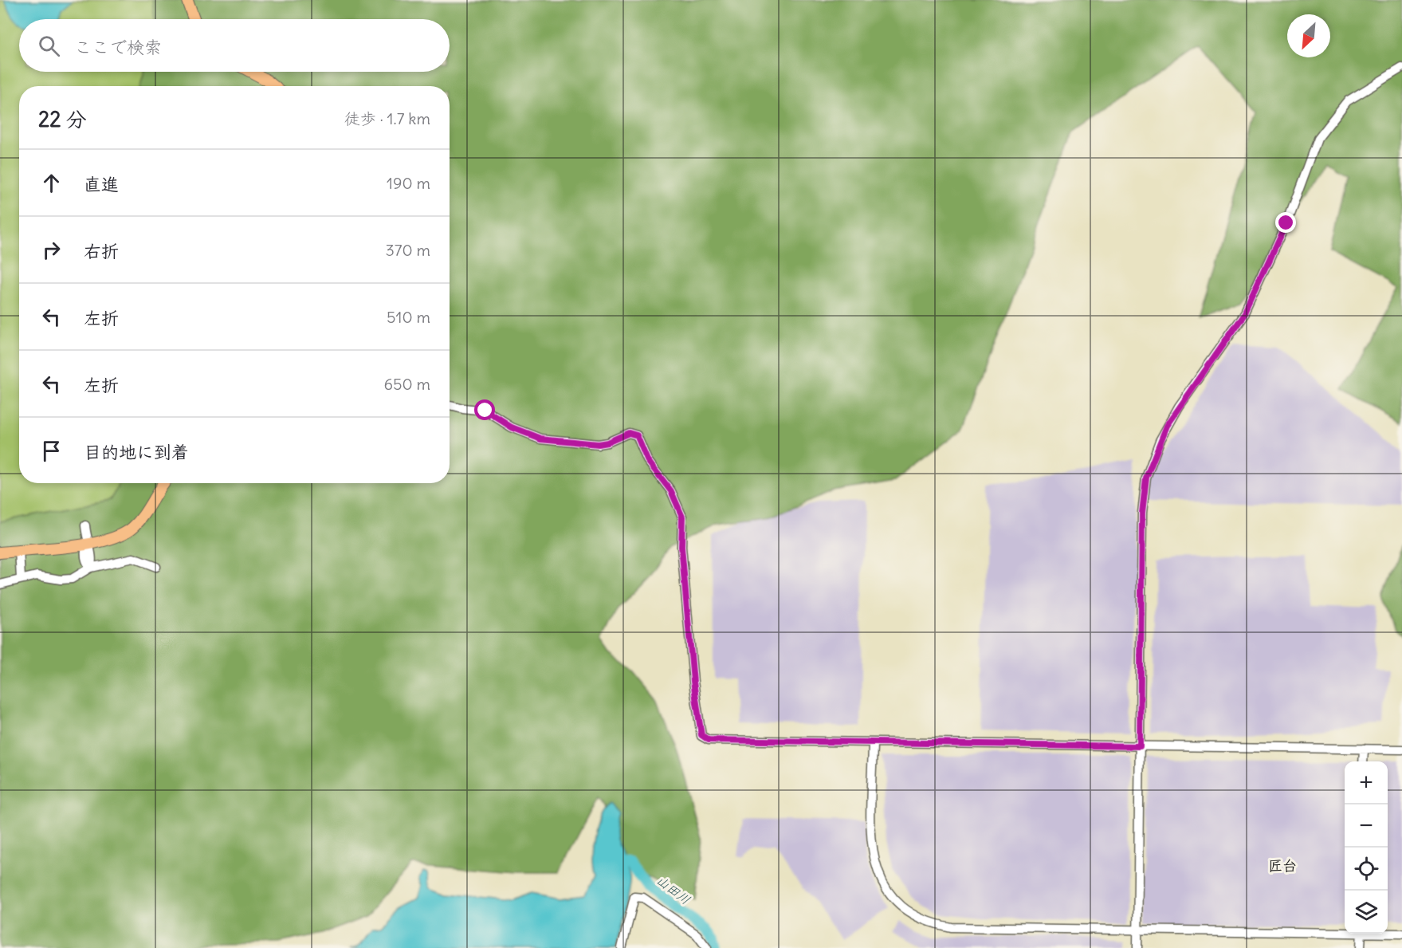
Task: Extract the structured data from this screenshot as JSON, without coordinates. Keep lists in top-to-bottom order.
{
  "districts": ["匠台"],
  "water": ["山田川"],
  "north": "bottom left",
  "page": {
    "search": "ここで検索",
    "heading": ["22 分", "徒歩 · 1.7 km"],
    "list": [
      ["直進", "190 m"],
      ["右折", "370 m"],
      ["左折", "510 m"],
      ["左折", "650 m"],
      "目的地に到着"
    ],
    "map_buttons": ["+", "−"]
  }
}
